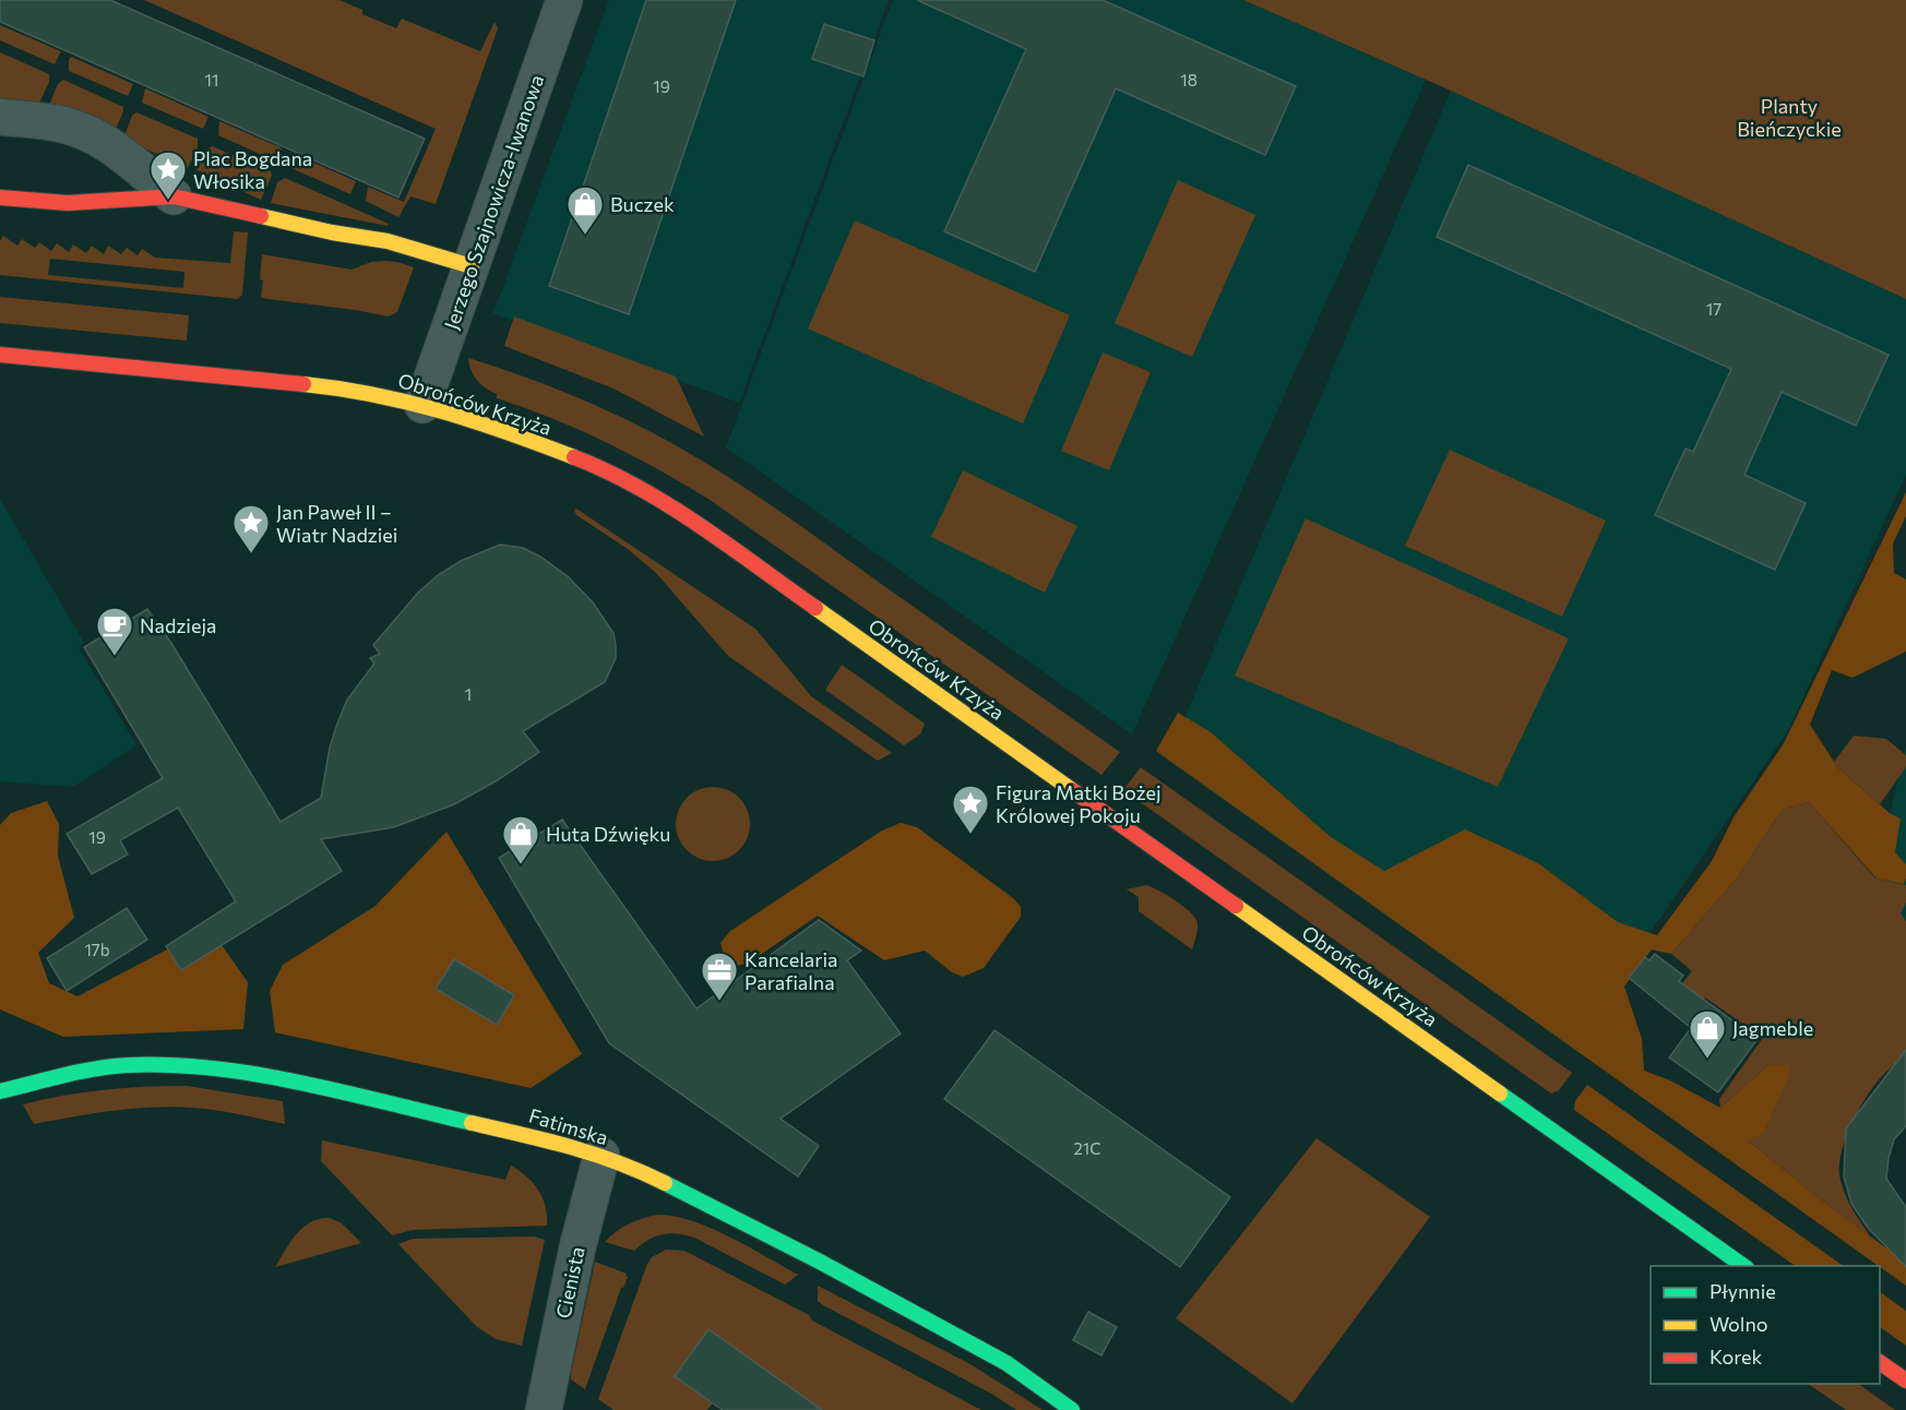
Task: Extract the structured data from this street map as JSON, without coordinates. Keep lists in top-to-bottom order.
{
  "streets": {
    "street": [
      "Jerzego Szajnowicza-Iwanowa",
      "Obrońców Krzyża",
      "Fatimska",
      "Cienista"
    ]
  },
  "crossings": [
    ["Jerzego Szajnowicza-Iwanowa", "Obrońców Krzyża"],
    ["Fatimska", "Cienista"]
  ],
  "parks": ["Planty Bieńczyckie"],
  "places": {
    "place": ["Plac Bogdana Włosika", "Jan Paweł II – Wiatr Nadziei", "Figura Matki Bożej Królowej Pokoju"],
    "shop": ["Buczek", "Huta Dźwięku", "Jagmeble"],
    "cafe": ["Nadzieja"],
    "office": ["Kancelaria Parafialna"]
  },
  "house_numbers": [
    "11",
    "18",
    "19",
    "17",
    "1",
    "19",
    "17b",
    "21C"
  ],
  "legend": ["Płynnie", "Wolno", "Korek"]
}
